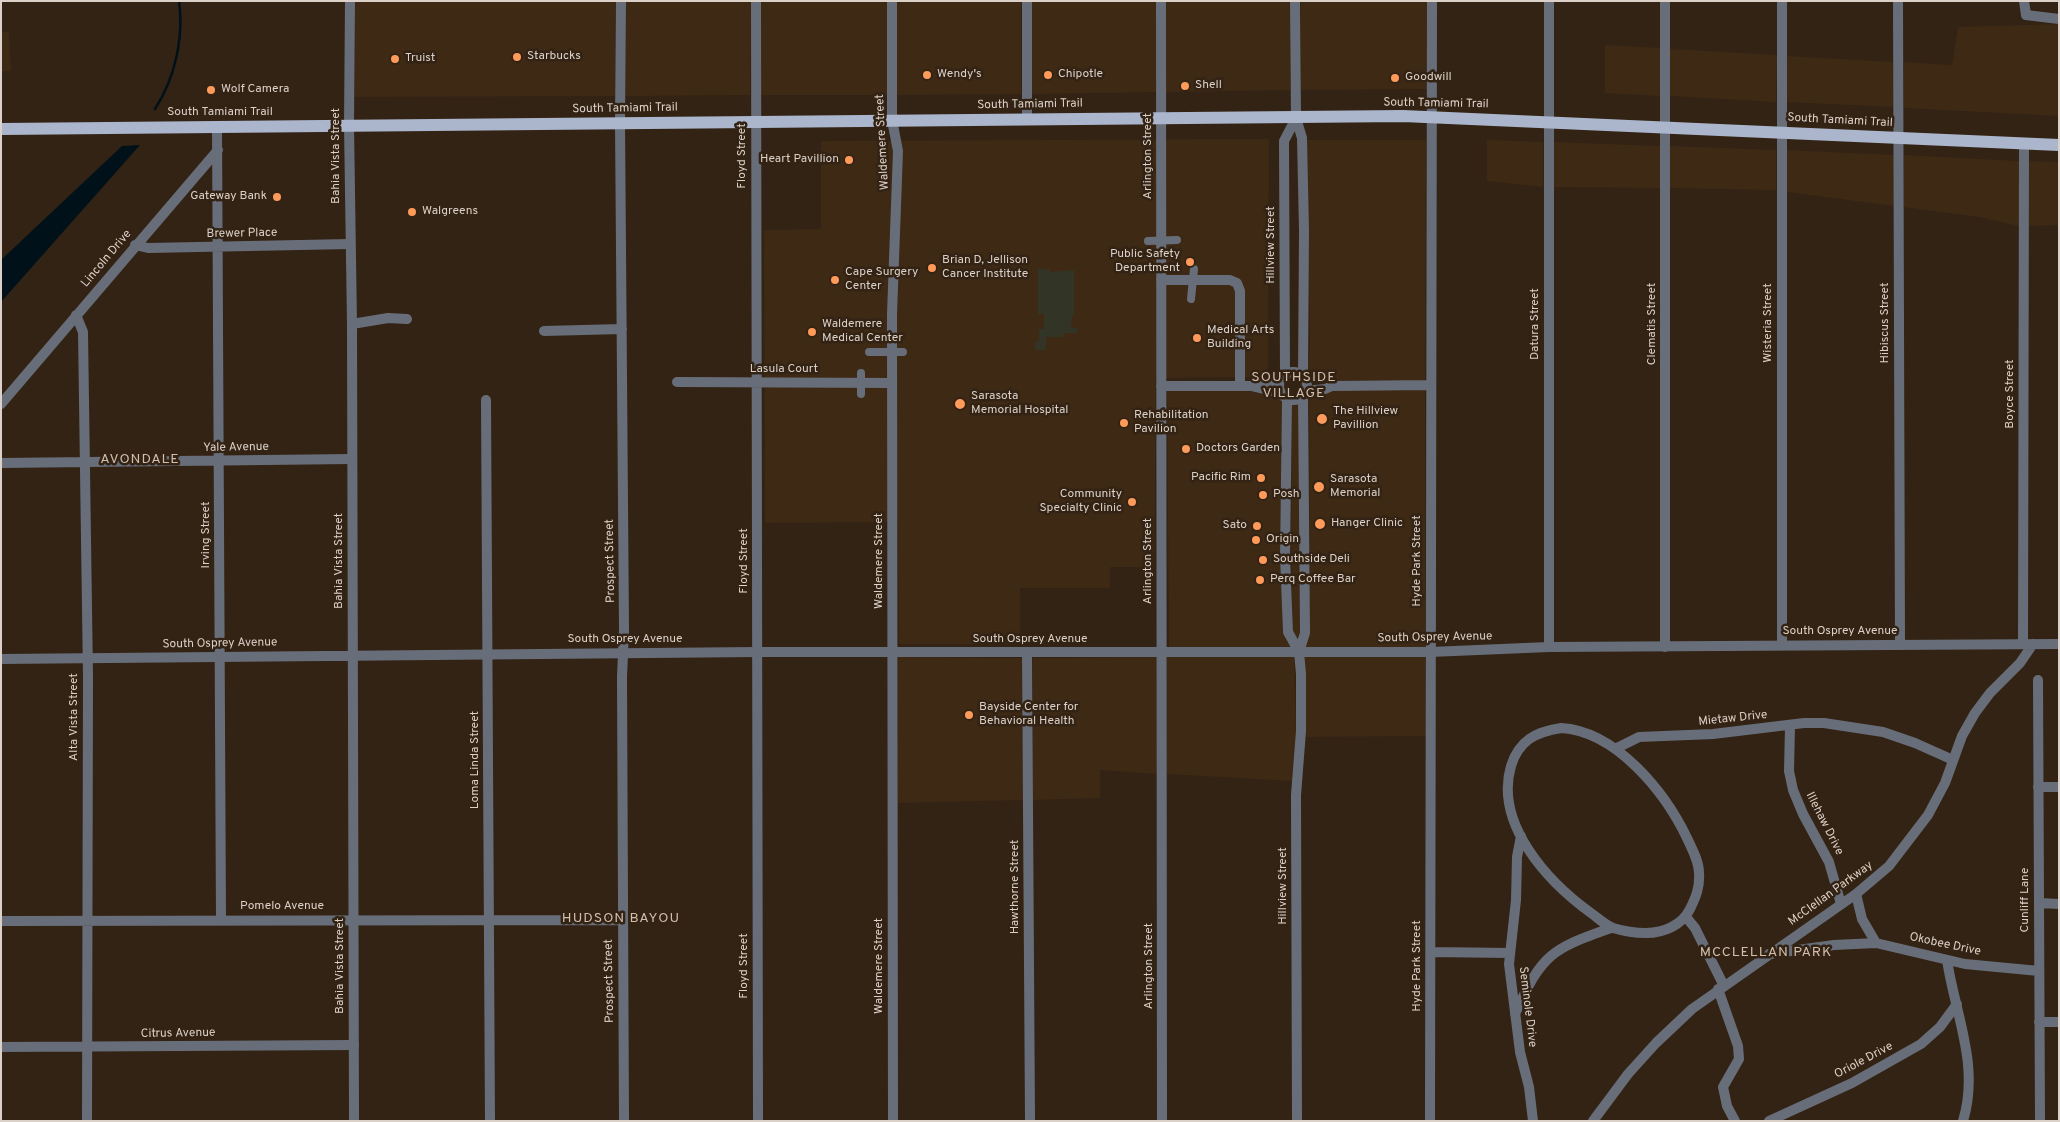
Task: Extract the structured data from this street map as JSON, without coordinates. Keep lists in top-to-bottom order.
{
  "streets": {
    "main road": ["South Tamiami Trail"],
    "street": [
      "Waldemere Street",
      "Bahia Vista Street",
      "Floyd Street",
      "Arlington Street",
      "Brewer Place",
      "Hillview Street",
      "Lincoln Drive",
      "Wisteria Street",
      "Hibiscus Street",
      "Datura Street",
      "Clematis Street",
      "Lasula Court",
      "Boyce Street",
      "Yale Avenue",
      "Irving Street",
      "Prospect Street",
      "Hyde Park Street",
      "South Osprey Avenue",
      "Alta Vista Street",
      "Mietaw Drive",
      "Loma Linda Street",
      "Illehaw Drive",
      "Hawthorne Street",
      "McClellan Parkway",
      "Cunliff Lane",
      "Pomelo Avenue",
      "Okobee Drive",
      "Seminole Drive",
      "Citrus Avenue",
      "Oriole Drive"
    ]
  },
  "crossings": [
    ["South Tamiami Trail", "Waldemere Street"],
    ["South Tamiami Trail", "Bahia Vista Street"],
    ["South Tamiami Trail", "Floyd Street"],
    ["South Tamiami Trail", "Arlington Street"],
    ["South Tamiami Trail", "Hillview Street"],
    ["South Tamiami Trail", "Wisteria Street"],
    ["South Tamiami Trail", "Hibiscus Street"],
    ["South Tamiami Trail", "Datura Street"],
    ["South Tamiami Trail", "Clematis Street"],
    ["South Tamiami Trail", "Boyce Street"],
    ["South Tamiami Trail", "Prospect Street"],
    ["South Tamiami Trail", "Hyde Park Street"],
    ["Waldemere Street", "Lasula Court"],
    ["Waldemere Street", "South Osprey Avenue"],
    ["Bahia Vista Street", "Brewer Place"],
    ["Bahia Vista Street", "Yale Avenue"],
    ["Bahia Vista Street", "South Osprey Avenue"],
    ["Bahia Vista Street", "Pomelo Avenue"],
    ["Bahia Vista Street", "Citrus Avenue"],
    ["Floyd Street", "Lasula Court"],
    ["Floyd Street", "South Osprey Avenue"],
    ["Arlington Street", "South Osprey Avenue"],
    ["Brewer Place", "Lincoln Drive"],
    ["Brewer Place", "Irving Street"],
    ["Hillview Street", "South Osprey Avenue"],
    ["Lincoln Drive", "Irving Street"],
    ["Lincoln Drive", "Alta Vista Street"],
    ["Wisteria Street", "South Osprey Avenue"],
    ["Hibiscus Street", "South Osprey Avenue"],
    ["Datura Street", "South Osprey Avenue"],
    ["Clematis Street", "South Osprey Avenue"],
    ["Boyce Street", "South Osprey Avenue"],
    ["Boyce Street", "McClellan Parkway"],
    ["Yale Avenue", "Irving Street"],
    ["Yale Avenue", "Alta Vista Street"],
    ["Irving Street", "South Osprey Avenue"],
    ["Irving Street", "Pomelo Avenue"],
    ["Prospect Street", "South Osprey Avenue"],
    ["Prospect Street", "Pomelo Avenue"],
    ["Hyde Park Street", "South Osprey Avenue"],
    ["South Osprey Avenue", "Alta Vista Street"],
    ["South Osprey Avenue", "Loma Linda Street"],
    ["South Osprey Avenue", "Hawthorne Street"],
    ["South Osprey Avenue", "McClellan Parkway"],
    ["Alta Vista Street", "Pomelo Avenue"],
    ["Alta Vista Street", "Citrus Avenue"],
    ["Mietaw Drive", "Illehaw Drive"],
    ["Mietaw Drive", "McClellan Parkway"],
    ["Loma Linda Street", "Pomelo Avenue"],
    ["Illehaw Drive", "McClellan Parkway"],
    ["McClellan Parkway", "Okobee Drive"],
    ["Cunliff Lane", "Okobee Drive"]
  ],
  "districts": [
    "SOUTHSIDE VILLAGE",
    "AVONDALE",
    "HUDSON BAYOU",
    "MCCLELLAN PARK"
  ],
  "places": [
    "Starbucks",
    "Truist",
    "Wendy's",
    "Chipotle",
    "Goodwill",
    "Shell",
    "Wolf Camera",
    "Heart Pavillion",
    "Gateway Bank",
    "Walgreens",
    "Public Safety Department",
    "Brian D, Jellison Cancer Institute",
    "Cape Surgery Center",
    "Waldemere Medical Center",
    "Medical Arts Building",
    "Sarasota Memorial Hospital",
    "The Hillview Pavillion",
    "Rehabilitation Pavilion",
    "Doctors Garden",
    "Pacific Rim",
    "Sarasota Memorial",
    "Posh",
    "Community Specialty Clinic",
    "Hanger Clinic",
    "Sato",
    "Origin",
    "Southside Deli",
    "Perq Coffee Bar",
    "Bayside Center for Behavioral Health"
  ]
}
